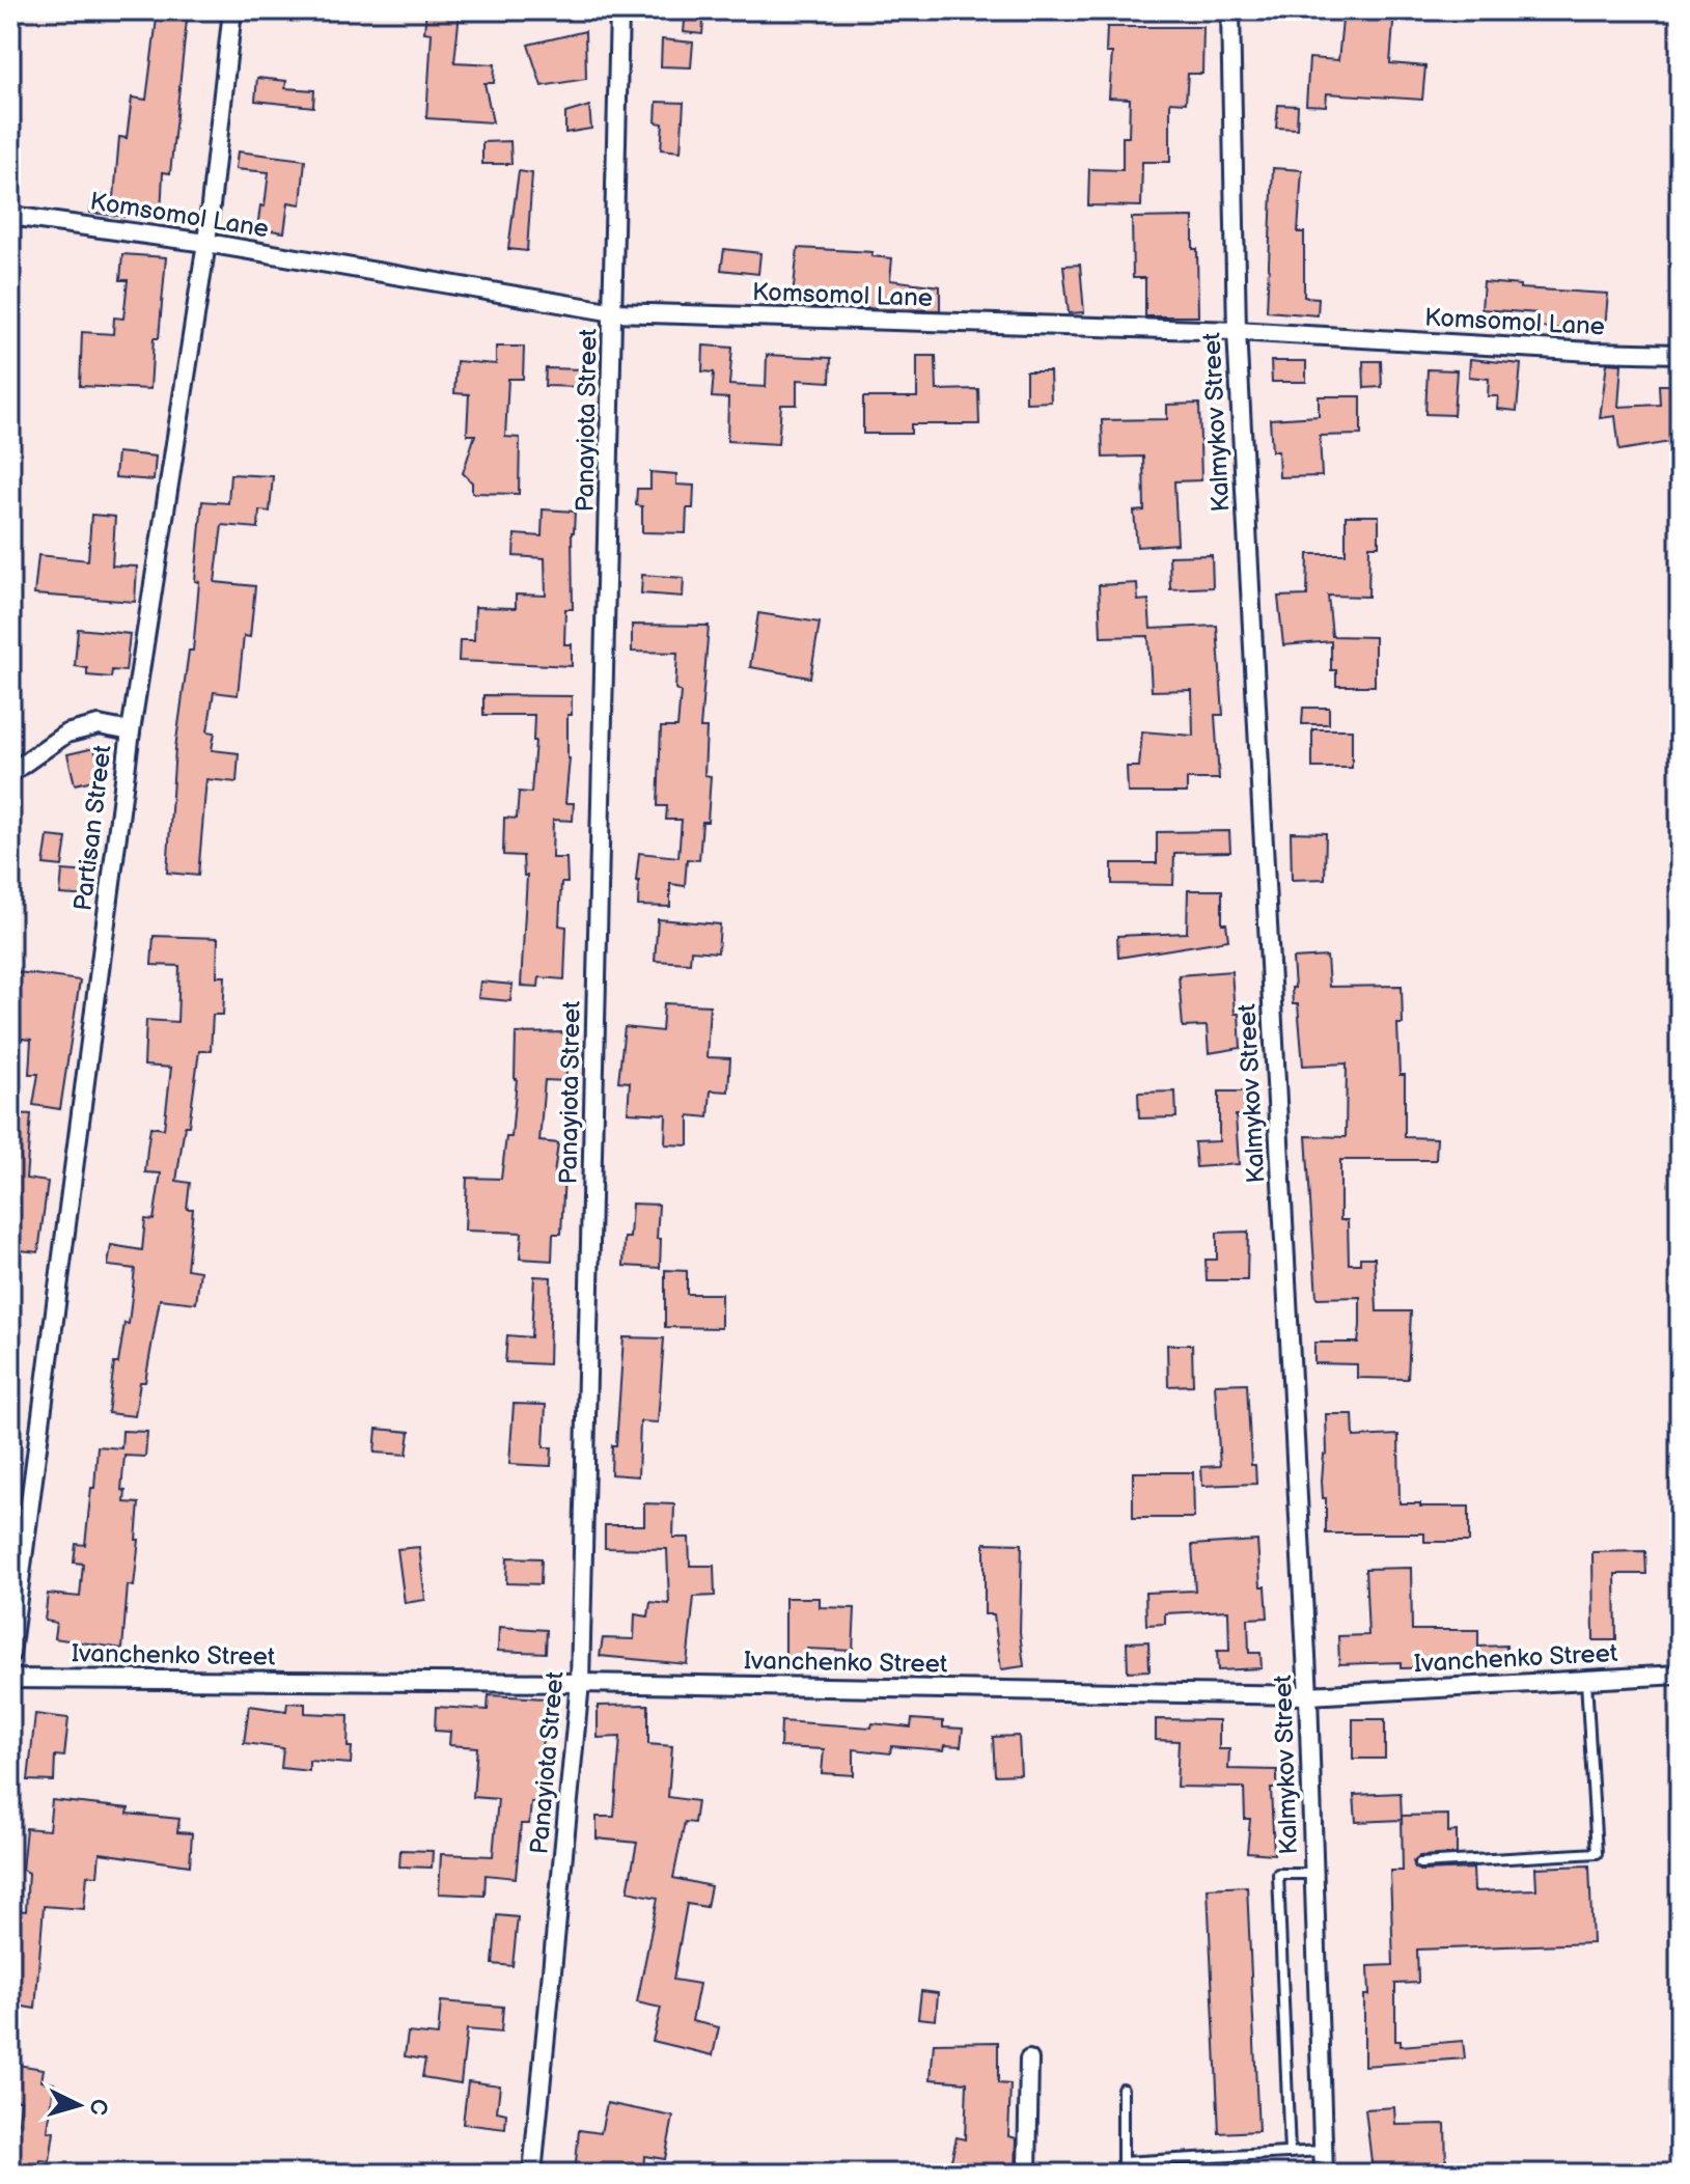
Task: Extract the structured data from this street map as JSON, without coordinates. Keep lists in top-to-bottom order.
{
  "streets": {
    "street": [
      "Komsomol Lane",
      "Panayiota Street",
      "Kalmykov Street",
      "Partisan Street",
      "Ivanchenko Street"
    ]
  },
  "crossings": [
    ["Komsomol Lane", "Panayiota Street"],
    ["Komsomol Lane", "Kalmykov Street"],
    ["Komsomol Lane", "Partisan Street"],
    ["Panayiota Street", "Ivanchenko Street"],
    ["Kalmykov Street", "Ivanchenko Street"]
  ],
  "north": "right"
}
